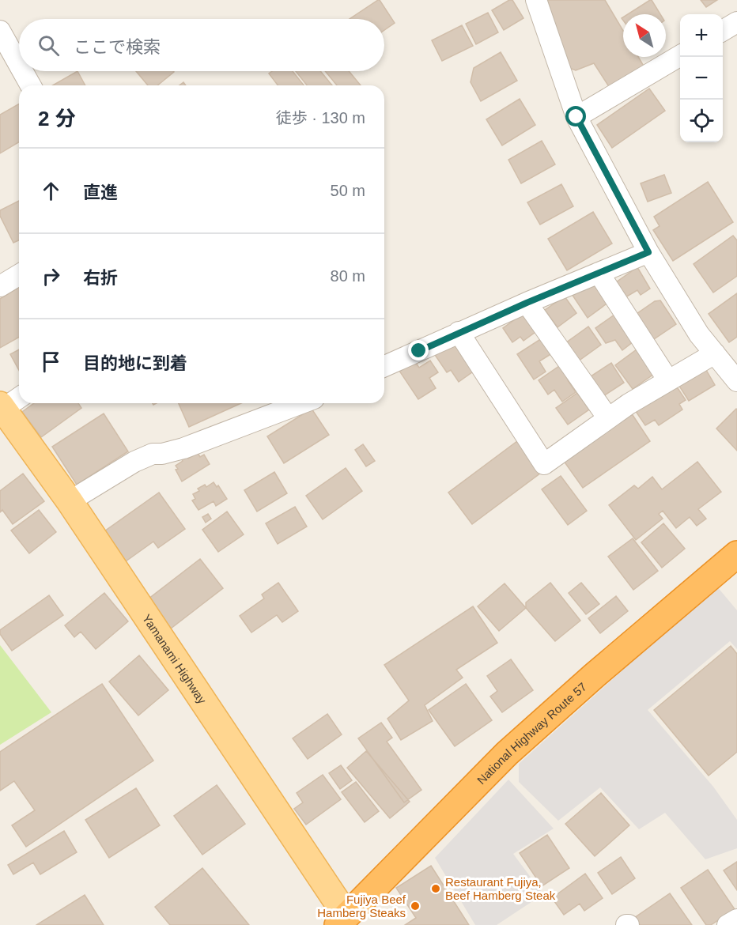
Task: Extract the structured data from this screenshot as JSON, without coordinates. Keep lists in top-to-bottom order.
{
  "streets": {
    "highway": ["National Highway Route 57"],
    "main road": ["Yamanami Highway"]
  },
  "crossings": [
    ["Yamanami Highway", "National Highway Route 57"]
  ],
  "places": ["Restaurant Fujiya, Beef Hamberg Steak", "Fujiya Beef Hamberg Steaks"],
  "north": "top left",
  "page": {
    "map_buttons": ["+", "−"],
    "search": "ここで検索",
    "heading": ["2 分", "徒歩 · 130 m"],
    "list": [
      ["直進", "50 m"],
      ["右折", "80 m"],
      "目的地に到着"
    ]
  }
}
